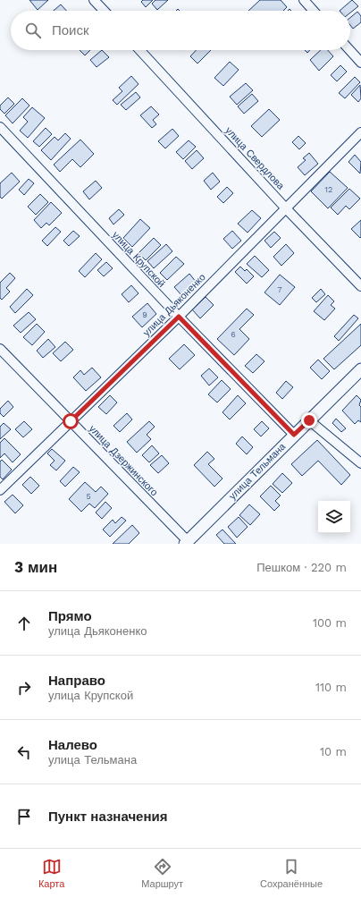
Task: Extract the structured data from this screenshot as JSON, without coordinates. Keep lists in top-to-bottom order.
{
  "streets": {
    "street": [
      "улица Свердлова",
      "улица Крупской",
      "улица Дьяконенко",
      "улица Дзержинского",
      "улица Тельмана"
    ]
  },
  "crossings": [
    ["улица Свердлова", "улица Дьяконенко"],
    ["улица Крупской", "улица Дьяконенко"],
    ["улица Крупской", "улица Тельмана"],
    ["улица Дьяконенко", "улица Дзержинского"],
    ["улица Дзержинского", "улица Тельмана"]
  ],
  "house_numbers": [
    "12",
    "7",
    "9",
    "6",
    "5"
  ],
  "page": {
    "search": "Поиск",
    "heading": ["3 мин", "Пешком · 220 m"],
    "list": [
      ["Прямо", "улица Дьяконенко", "100 m"],
      ["Направо", "улица Крупской", "110 m"],
      ["Налево", "улица Тельмана", "10 m"],
      "Пункт назначения"
    ],
    "nav": ["Карта", "Маршрут", "Сохранённые"]
  }
}
